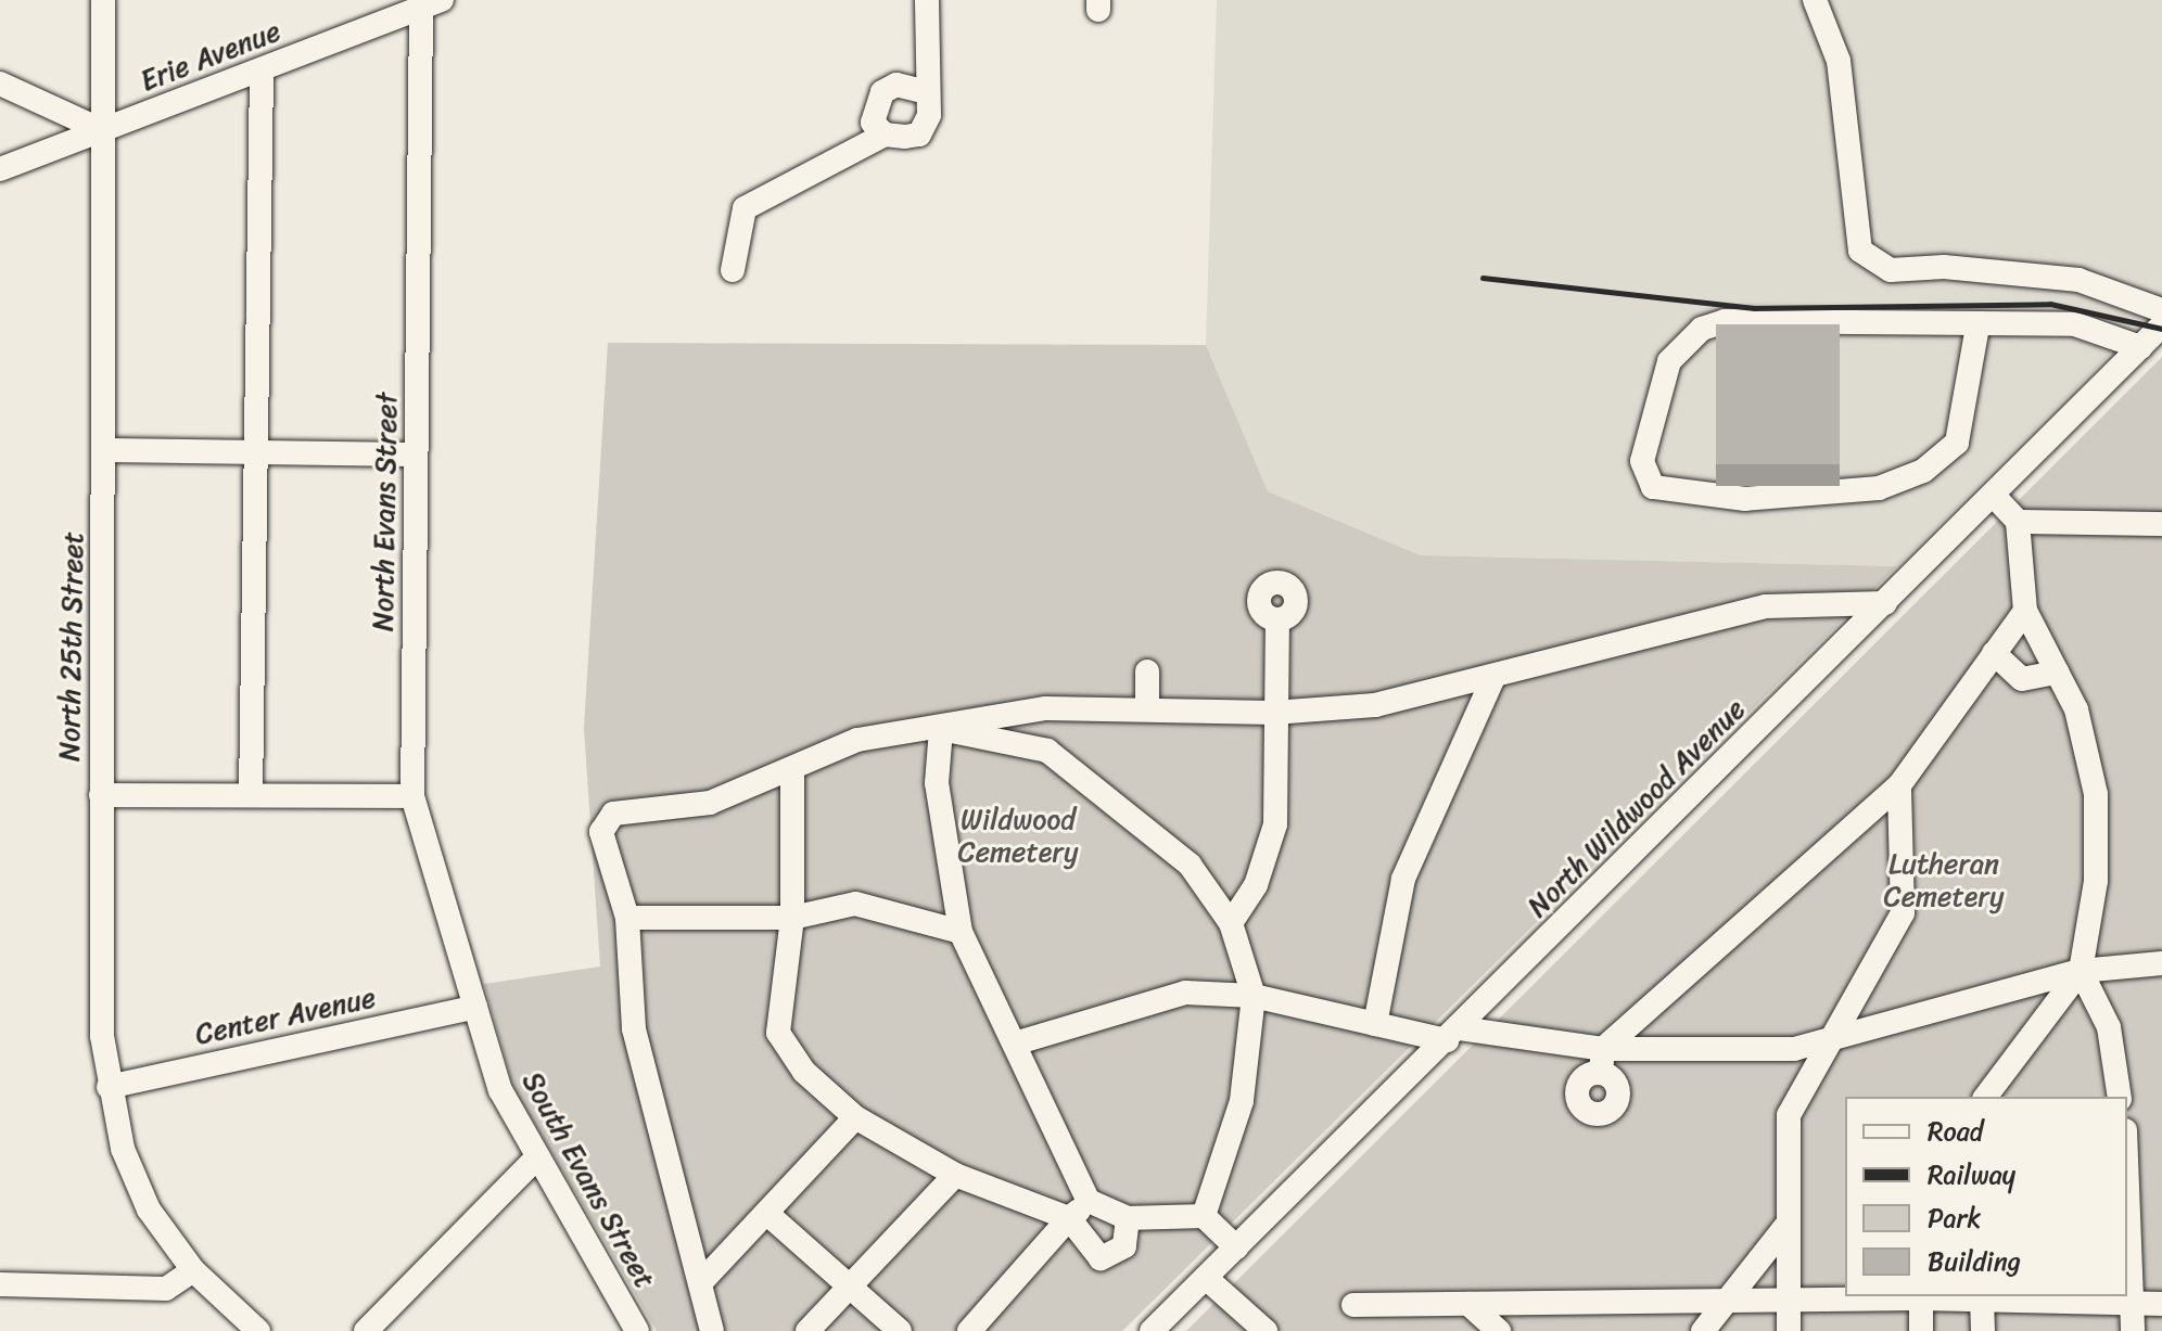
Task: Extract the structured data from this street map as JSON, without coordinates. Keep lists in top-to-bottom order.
{
  "streets": {
    "street": [
      "Erie Avenue",
      "North Evans Street",
      "North 25th Street",
      "North Wildwood Avenue",
      "Center Avenue",
      "South Evans Street"
    ]
  },
  "crossings": [
    ["Erie Avenue", "North Evans Street"],
    ["Erie Avenue", "North 25th Street"],
    ["North Evans Street", "Center Avenue"],
    ["North Evans Street", "South Evans Street"],
    ["North 25th Street", "Center Avenue"],
    ["Center Avenue", "South Evans Street"]
  ],
  "parks": ["Wildwood Cemetery", "Lutheran Cemetery"],
  "legend": [
    "Road",
    "Railway",
    "Park",
    "Building"
  ]
}
